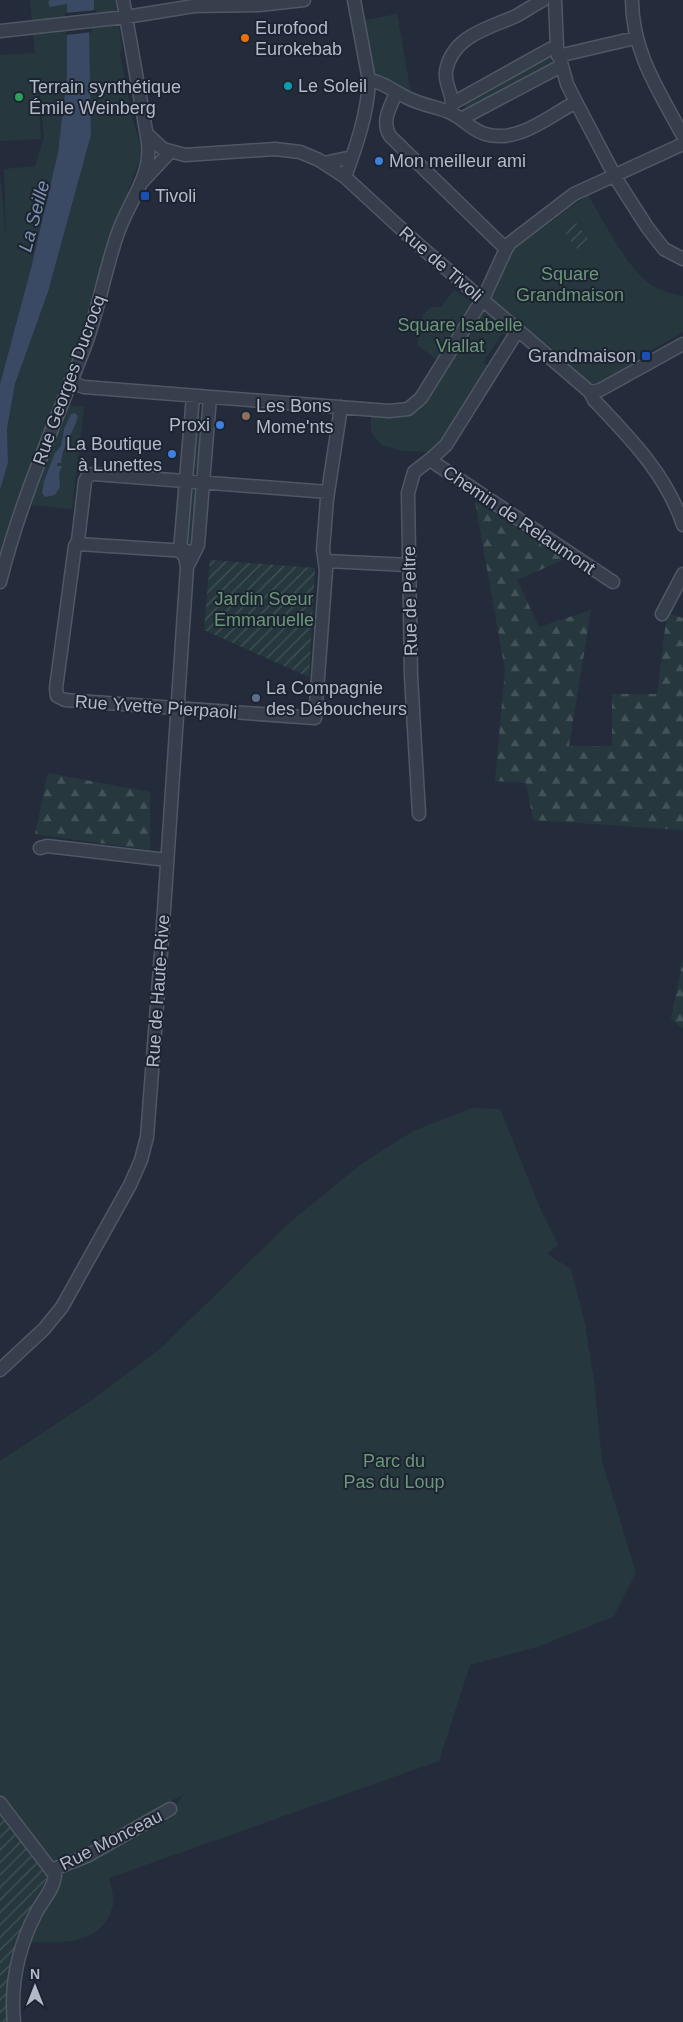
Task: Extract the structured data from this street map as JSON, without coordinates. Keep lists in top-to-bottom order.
{
  "streets": {
    "street": [
      "Rue de Tivoli",
      "Rue Georges Ducrocq",
      "Chemin de Relaumont",
      "Rue de Peltre",
      "Rue Yvette Pierpaoli",
      "Rue de Haute-Rive",
      "Rue Monceau"
    ]
  },
  "crossings": [
    ["Rue de Tivoli", "Rue Georges Ducrocq"],
    ["Rue de Tivoli", "Chemin de Relaumont"],
    ["Chemin de Relaumont", "Rue de Peltre"],
    ["Rue Yvette Pierpaoli", "Rue de Haute-Rive"]
  ],
  "water": ["La Seille"],
  "parks": [
    "Square Grandmaison",
    "Square Isabelle Viallat",
    "Jardin Sœur Emmanuelle",
    "Parc du Pas du Loup"
  ],
  "places": {
    "other": [
      "Eurofood Eurokebab",
      "Le Soleil",
      "Terrain synthétique Émile Weinberg",
      "Mon meilleur ami",
      "Les Bons Mome'nts",
      "Proxi",
      "La Boutique à Lunettes",
      "La Compagnie des Déboucheurs"
    ],
    "transit": ["Tivoli", "Grandmaison"]
  },
  "north": "top"
}
